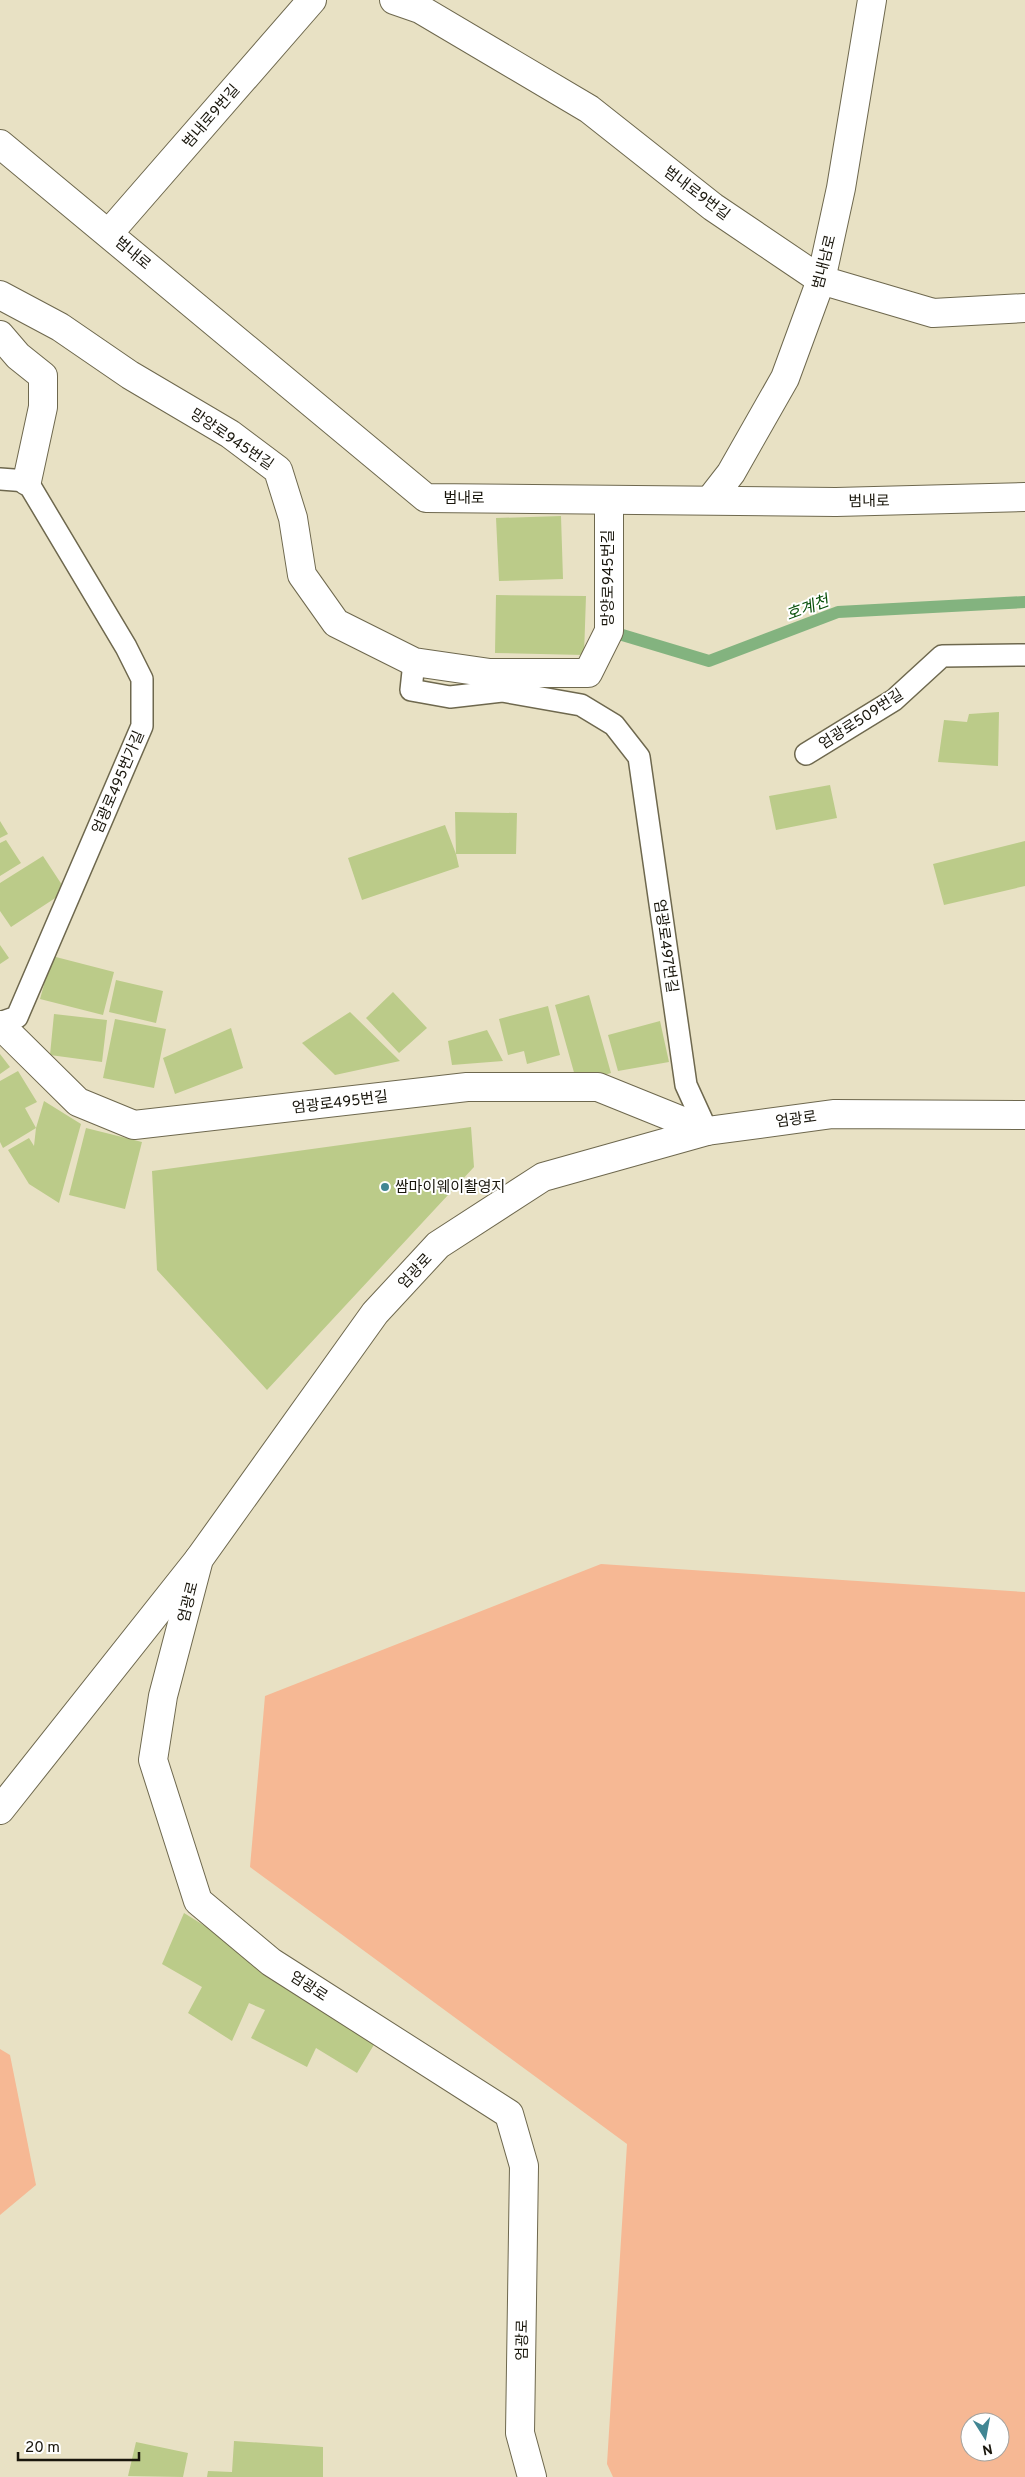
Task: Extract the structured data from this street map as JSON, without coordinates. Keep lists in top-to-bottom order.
{
  "streets": {
    "street": [
      "범내로9번길",
      "범내로",
      "범내남로",
      "망양로945번길",
      "엄광로495번길",
      "엄광로"
    ],
    "lane": ["엄광로509번길", "엄광로495번가길", "엄광로497번길"]
  },
  "crossings": [
    ["범내로9번길", "범내로"],
    ["범내로9번길", "범내남로"],
    ["범내로", "범내남로"],
    ["범내로", "망양로945번길"],
    ["망양로945번길", "엄광로497번길"],
    ["엄광로495번가길", "엄광로495번길"],
    ["엄광로497번길", "엄광로495번길"],
    ["엄광로497번길", "엄광로"],
    ["엄광로495번길", "엄광로"]
  ],
  "water": ["호계천"],
  "places": ["쌈마이웨이촬영지"],
  "scale_bar": "20 m",
  "north": "bottom"
}
